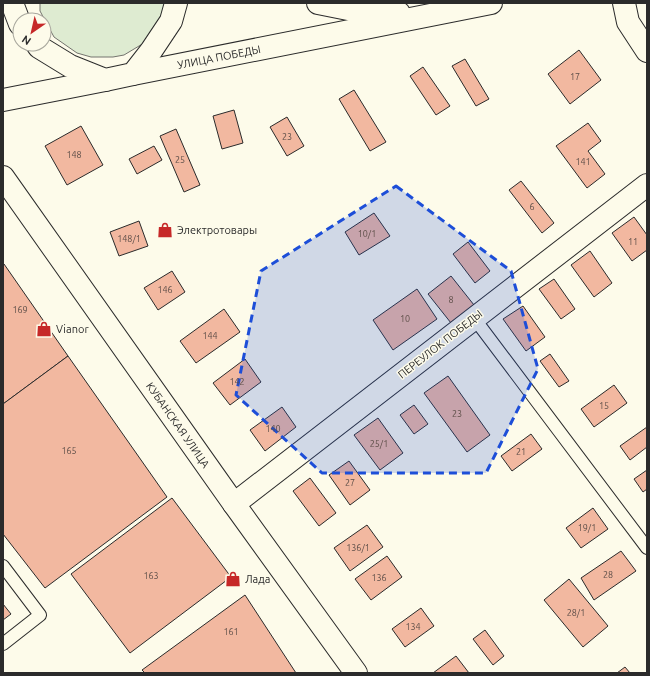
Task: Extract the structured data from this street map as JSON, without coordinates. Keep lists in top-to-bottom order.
{
  "streets": {
    "street": ["УЛИЦА ПОБЕДЫ", "ПЕРЕУЛОК ПОБЕДЫ", "КУБАНСКАЯ УЛИЦА"]
  },
  "crossings": [
    ["ПЕРЕУЛОК ПОБЕДЫ", "КУБАНСКАЯ УЛИЦА"]
  ],
  "places": {
    "shop": ["Электротовары", "Vianor", "Лада"]
  },
  "house_numbers": [
    "17",
    "23",
    "148",
    "25",
    "141",
    "6",
    "10/1",
    "148/1",
    "11",
    "146",
    "8",
    "169",
    "10",
    "144",
    "142",
    "15",
    "23",
    "140",
    "25/1",
    "165",
    "21",
    "27",
    "19/1",
    "136/1",
    "28",
    "163",
    "136",
    "28/1",
    "134",
    "161"
  ],
  "north": "bottom left"
}
